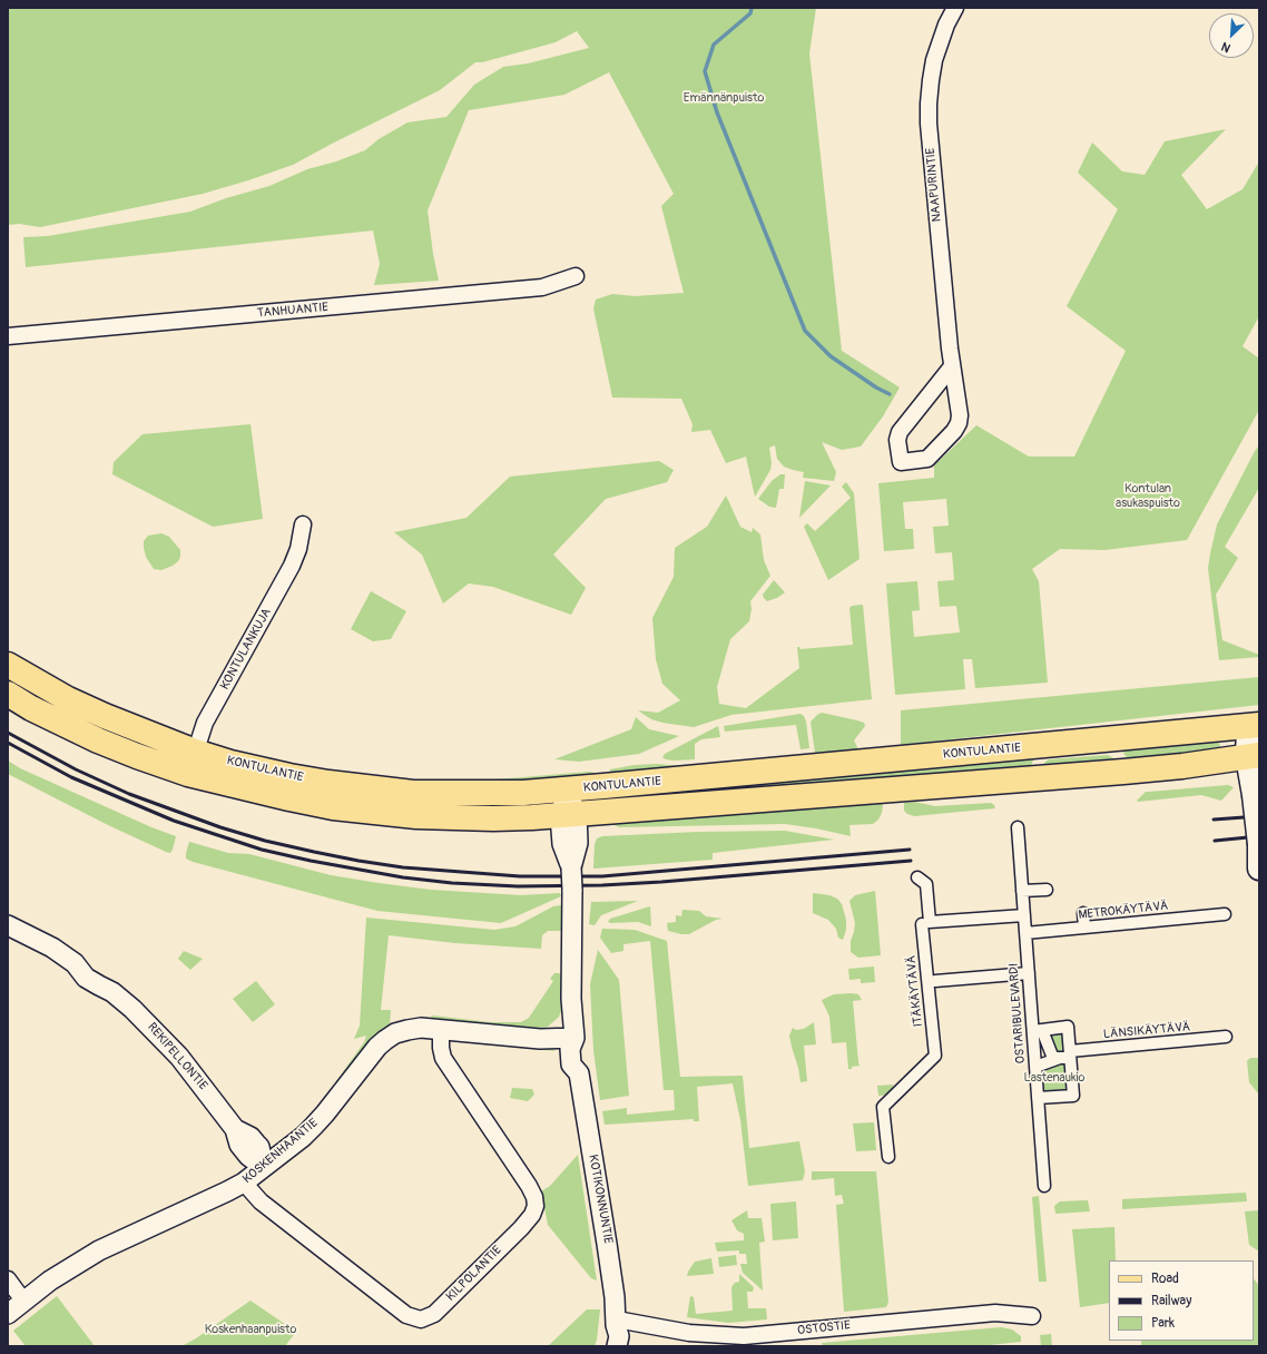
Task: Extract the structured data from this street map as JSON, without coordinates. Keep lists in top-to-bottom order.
{
  "streets": {
    "main road": ["KONTULANTIE"],
    "street": [
      "NAAPURINTIE",
      "TANHUANTIE",
      "KONTULANKUJA",
      "METROKÄYTÄVÄ",
      "ITÄKÄYTÄVÄ",
      "OSTARIBULEVARDI",
      "LÄNSIKÄYTÄVÄ",
      "REKIPELLONTIE",
      "KOSKENHAANTIE",
      "KOTIKONNUNTIE",
      "KILPOLANTIE",
      "OSTOSTIE"
    ]
  },
  "crossings": [
    ["KONTULANKUJA", "KONTULANTIE"],
    ["KONTULANTIE", "KOTIKONNUNTIE"],
    ["METROKÄYTÄVÄ", "OSTARIBULEVARDI"],
    ["OSTARIBULEVARDI", "LÄNSIKÄYTÄVÄ"],
    ["REKIPELLONTIE", "KOSKENHAANTIE"],
    ["KOSKENHAANTIE", "KOTIKONNUNTIE"],
    ["KOSKENHAANTIE", "KILPOLANTIE"],
    ["KOTIKONNUNTIE", "OSTOSTIE"]
  ],
  "parks": [
    "Emännänpuisto",
    "Kontulan asukaspuisto",
    "Lastenaukio",
    "Koskenhaanpuisto"
  ],
  "legend": ["Road", "Railway", "Park"],
  "north": "bottom left"
}
